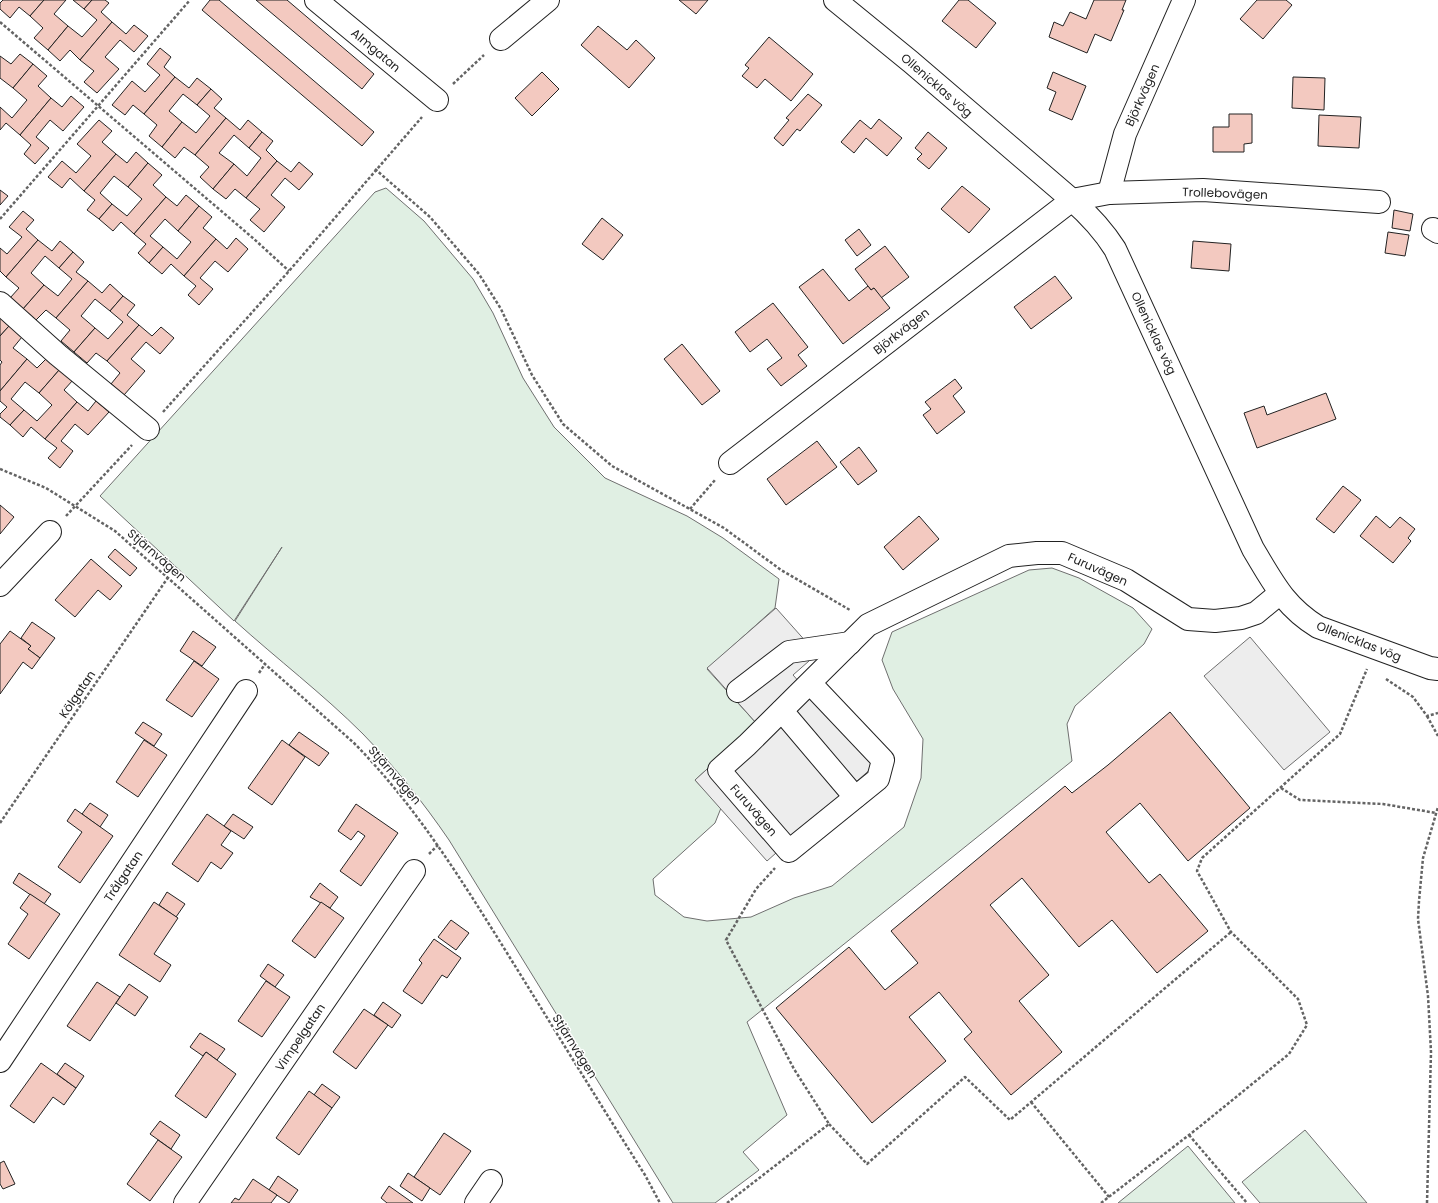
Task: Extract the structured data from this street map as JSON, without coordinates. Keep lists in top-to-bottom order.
{
  "streets": {
    "street": [
      "Almgatan",
      "Ollenicklas vög",
      "Björkvägen",
      "Trollebovägen",
      "Furuvägen",
      "Trålgatan",
      "Vimpelgatan"
    ],
    "path": ["Stjärnvägen", "Kölgatan"]
  },
  "crossings": [
    ["Ollenicklas vög", "Björkvägen"],
    ["Ollenicklas vög", "Trollebovägen"],
    ["Ollenicklas vög", "Furuvägen"],
    ["Björkvägen", "Trollebovägen"],
    ["Stjärnvägen", "Kölgatan"]
  ]
}
